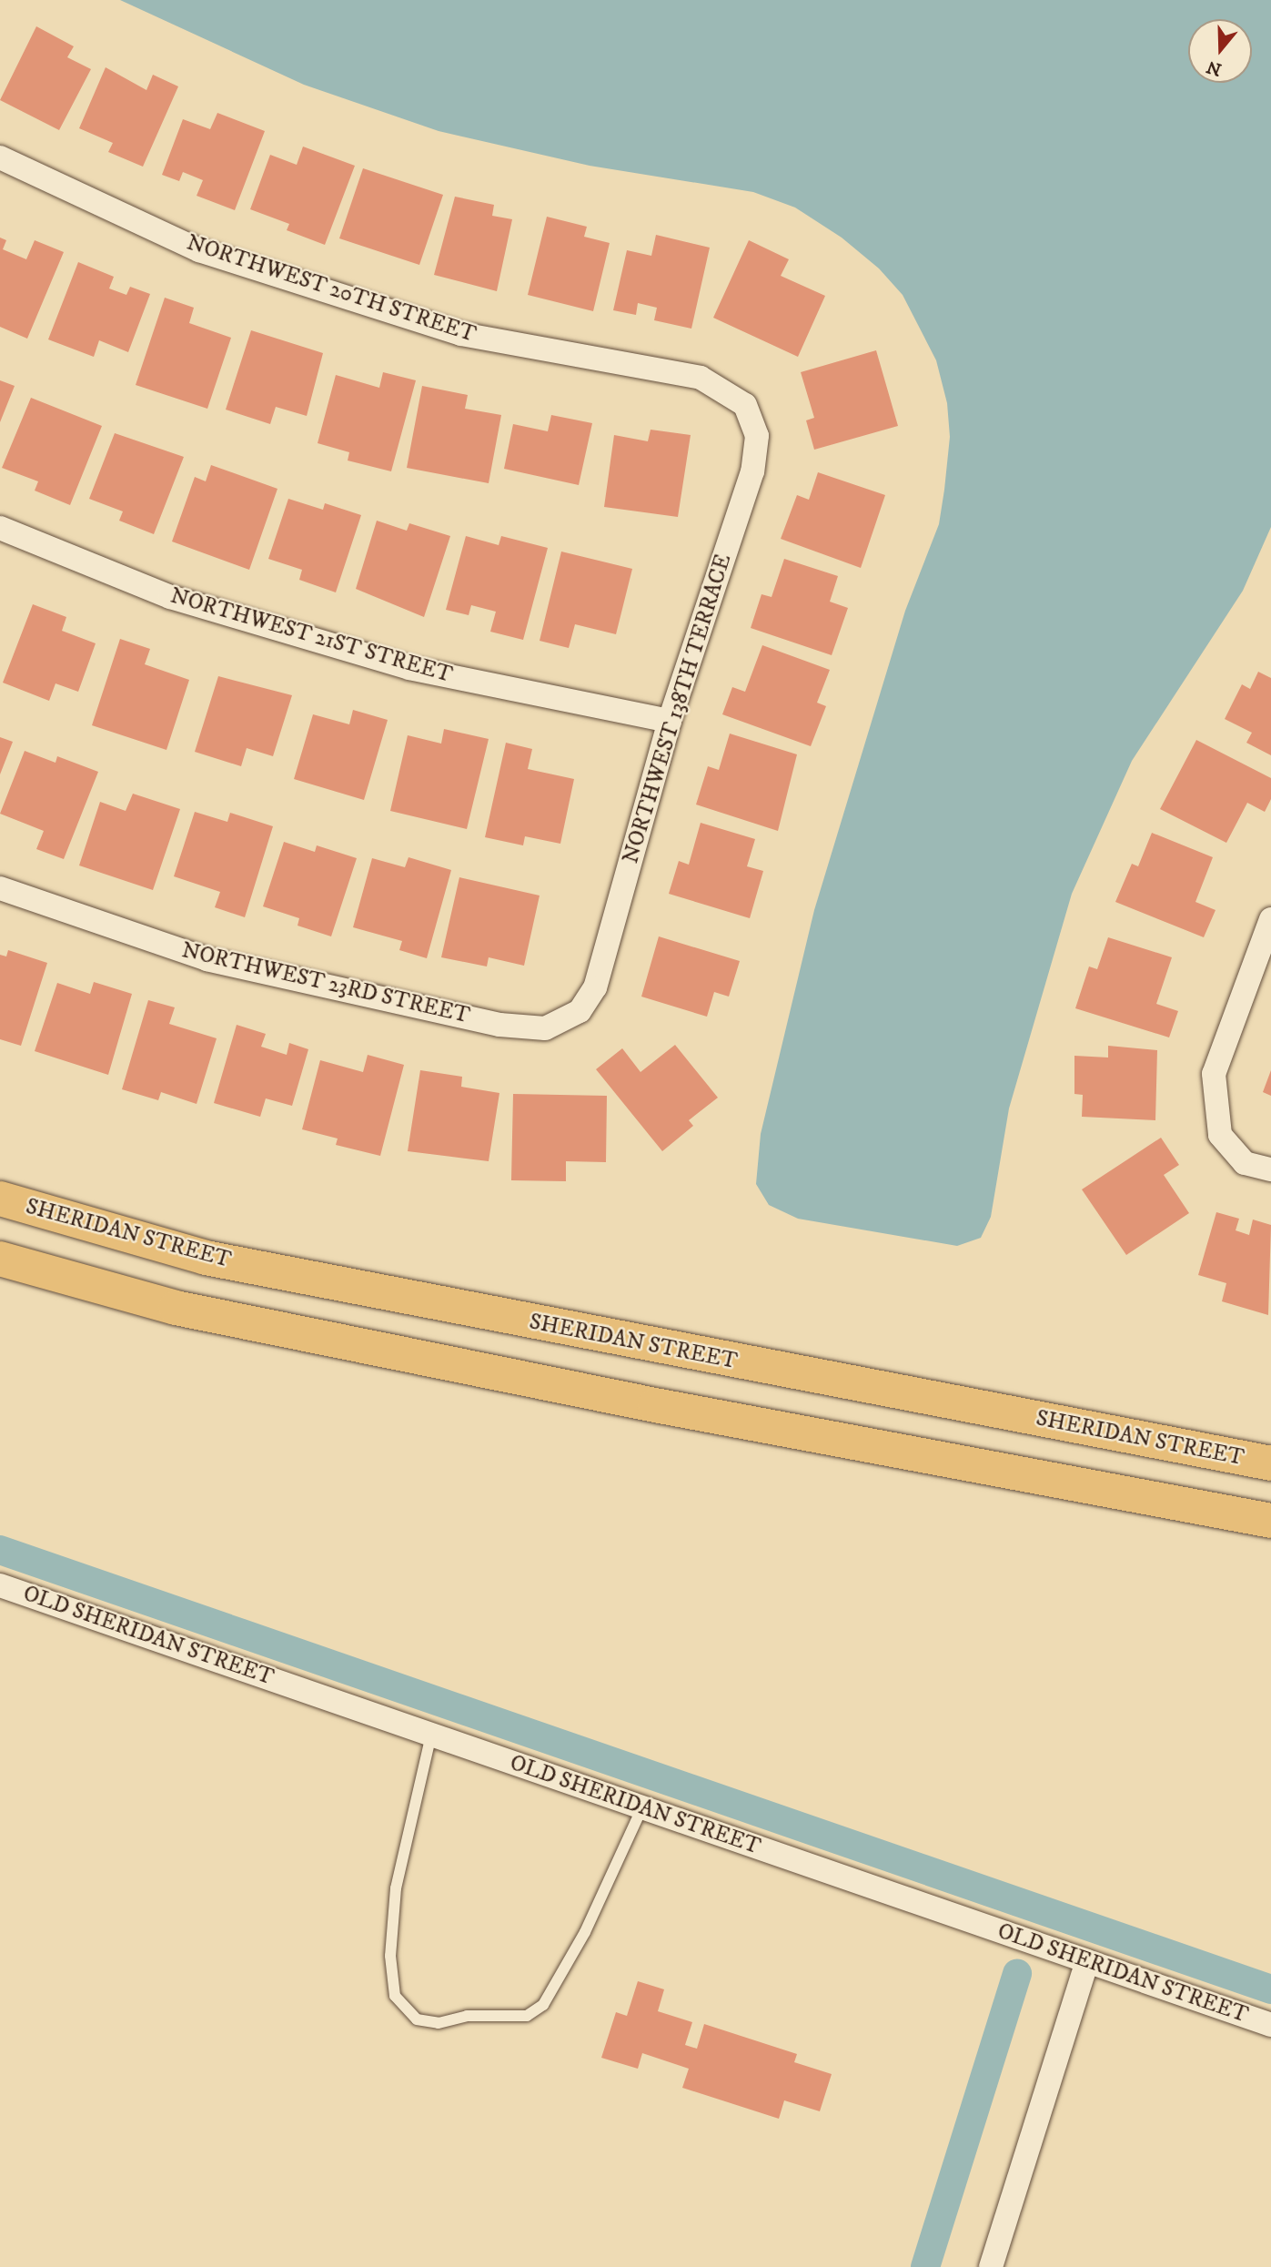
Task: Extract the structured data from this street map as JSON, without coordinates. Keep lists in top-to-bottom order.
{
  "streets": {
    "main road": ["SHERIDAN STREET"],
    "street": [
      "NORTHWEST 20TH STREET",
      "NORTHWEST 21ST STREET",
      "NORTHWEST 138TH TERRACE",
      "NORTHWEST 23RD STREET",
      "OLD SHERIDAN STREET"
    ]
  },
  "crossings": [
    ["NORTHWEST 20TH STREET", "NORTHWEST 138TH TERRACE"],
    ["NORTHWEST 21ST STREET", "NORTHWEST 138TH TERRACE"],
    ["NORTHWEST 138TH TERRACE", "NORTHWEST 23RD STREET"]
  ],
  "north": "bottom"
}
